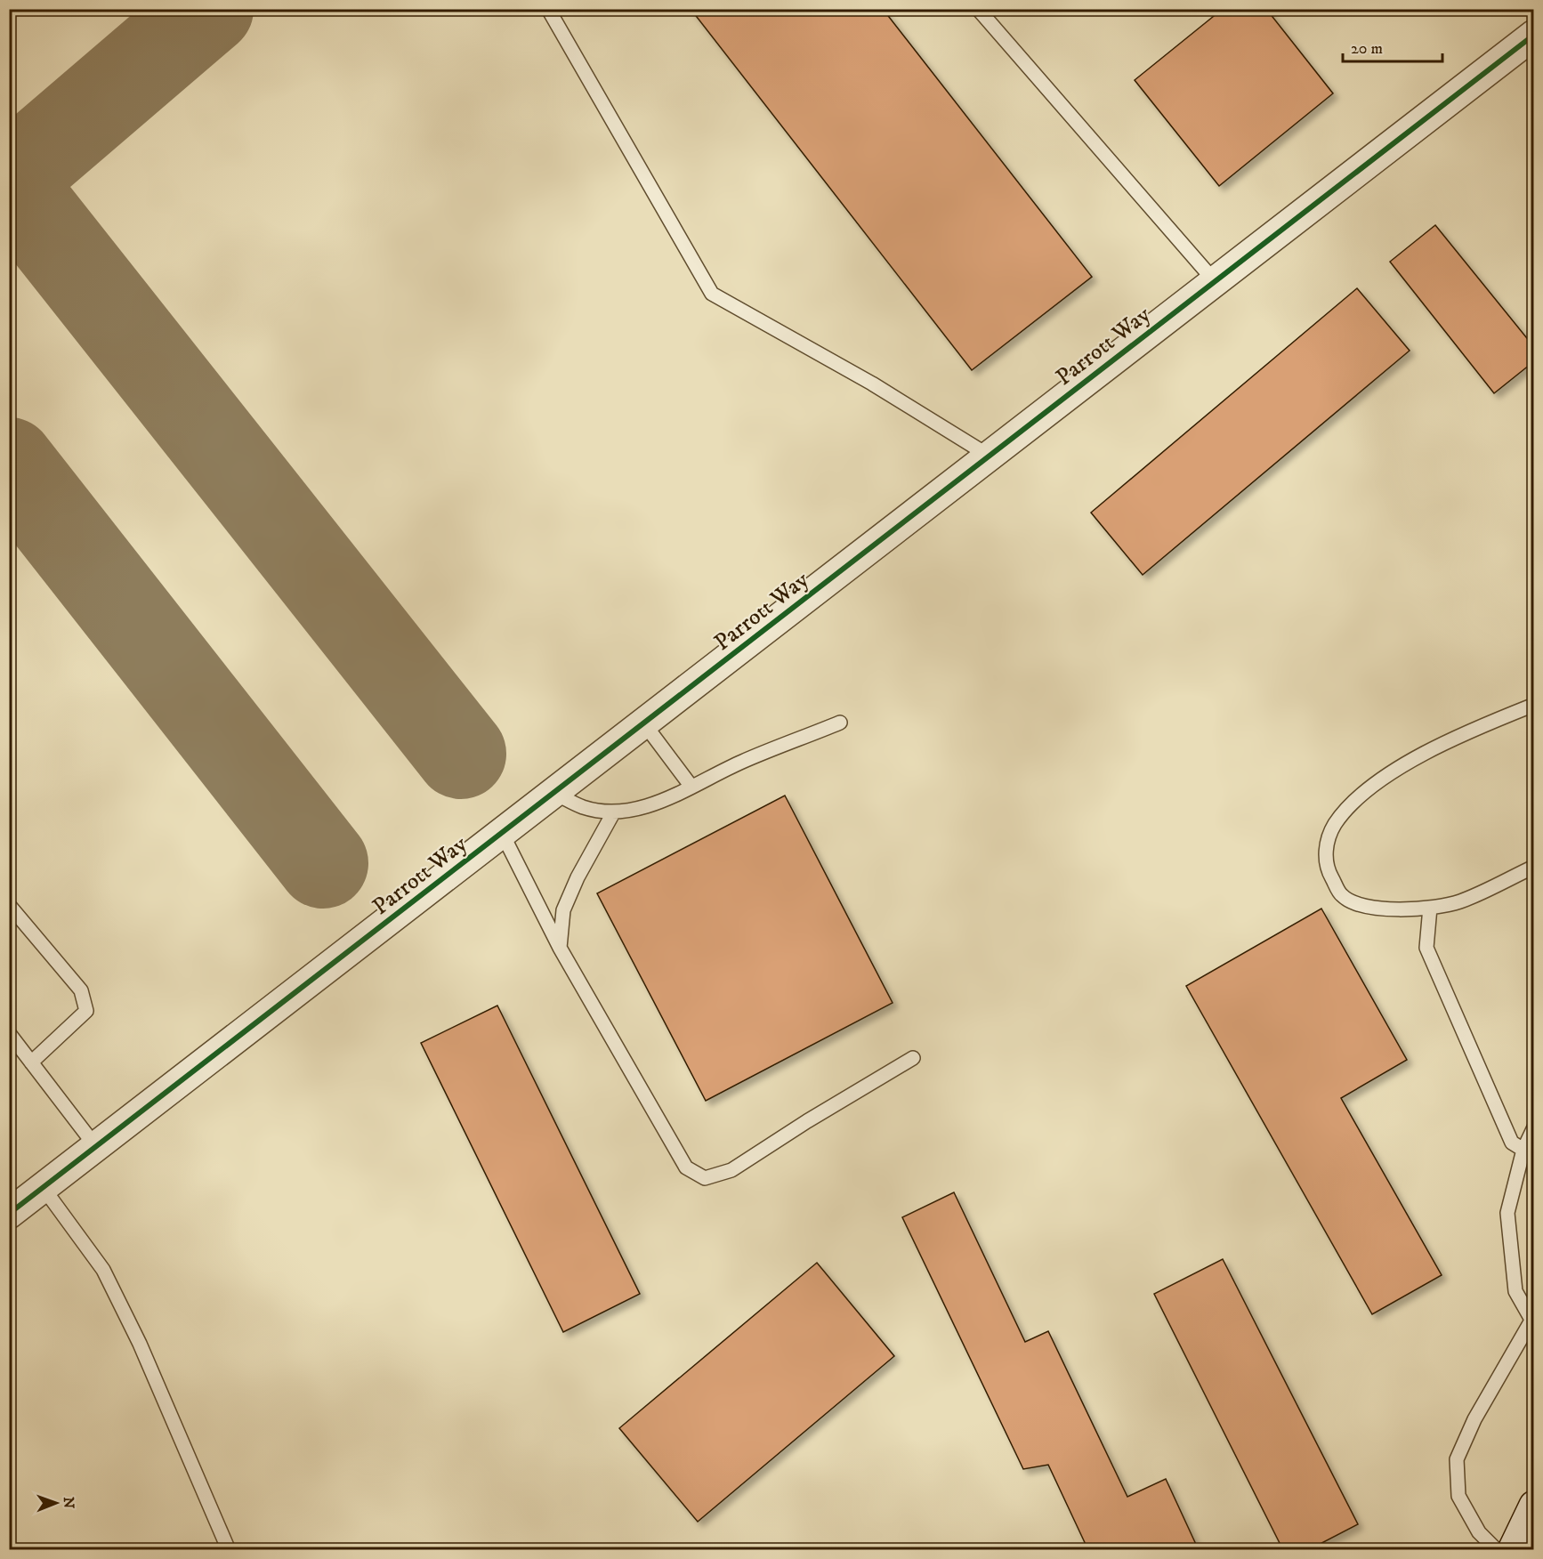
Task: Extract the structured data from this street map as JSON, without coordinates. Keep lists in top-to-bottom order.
{
  "streets": {
    "street": ["Parrott Way"]
  },
  "scale_bar": "20 m",
  "north": "right"
}
